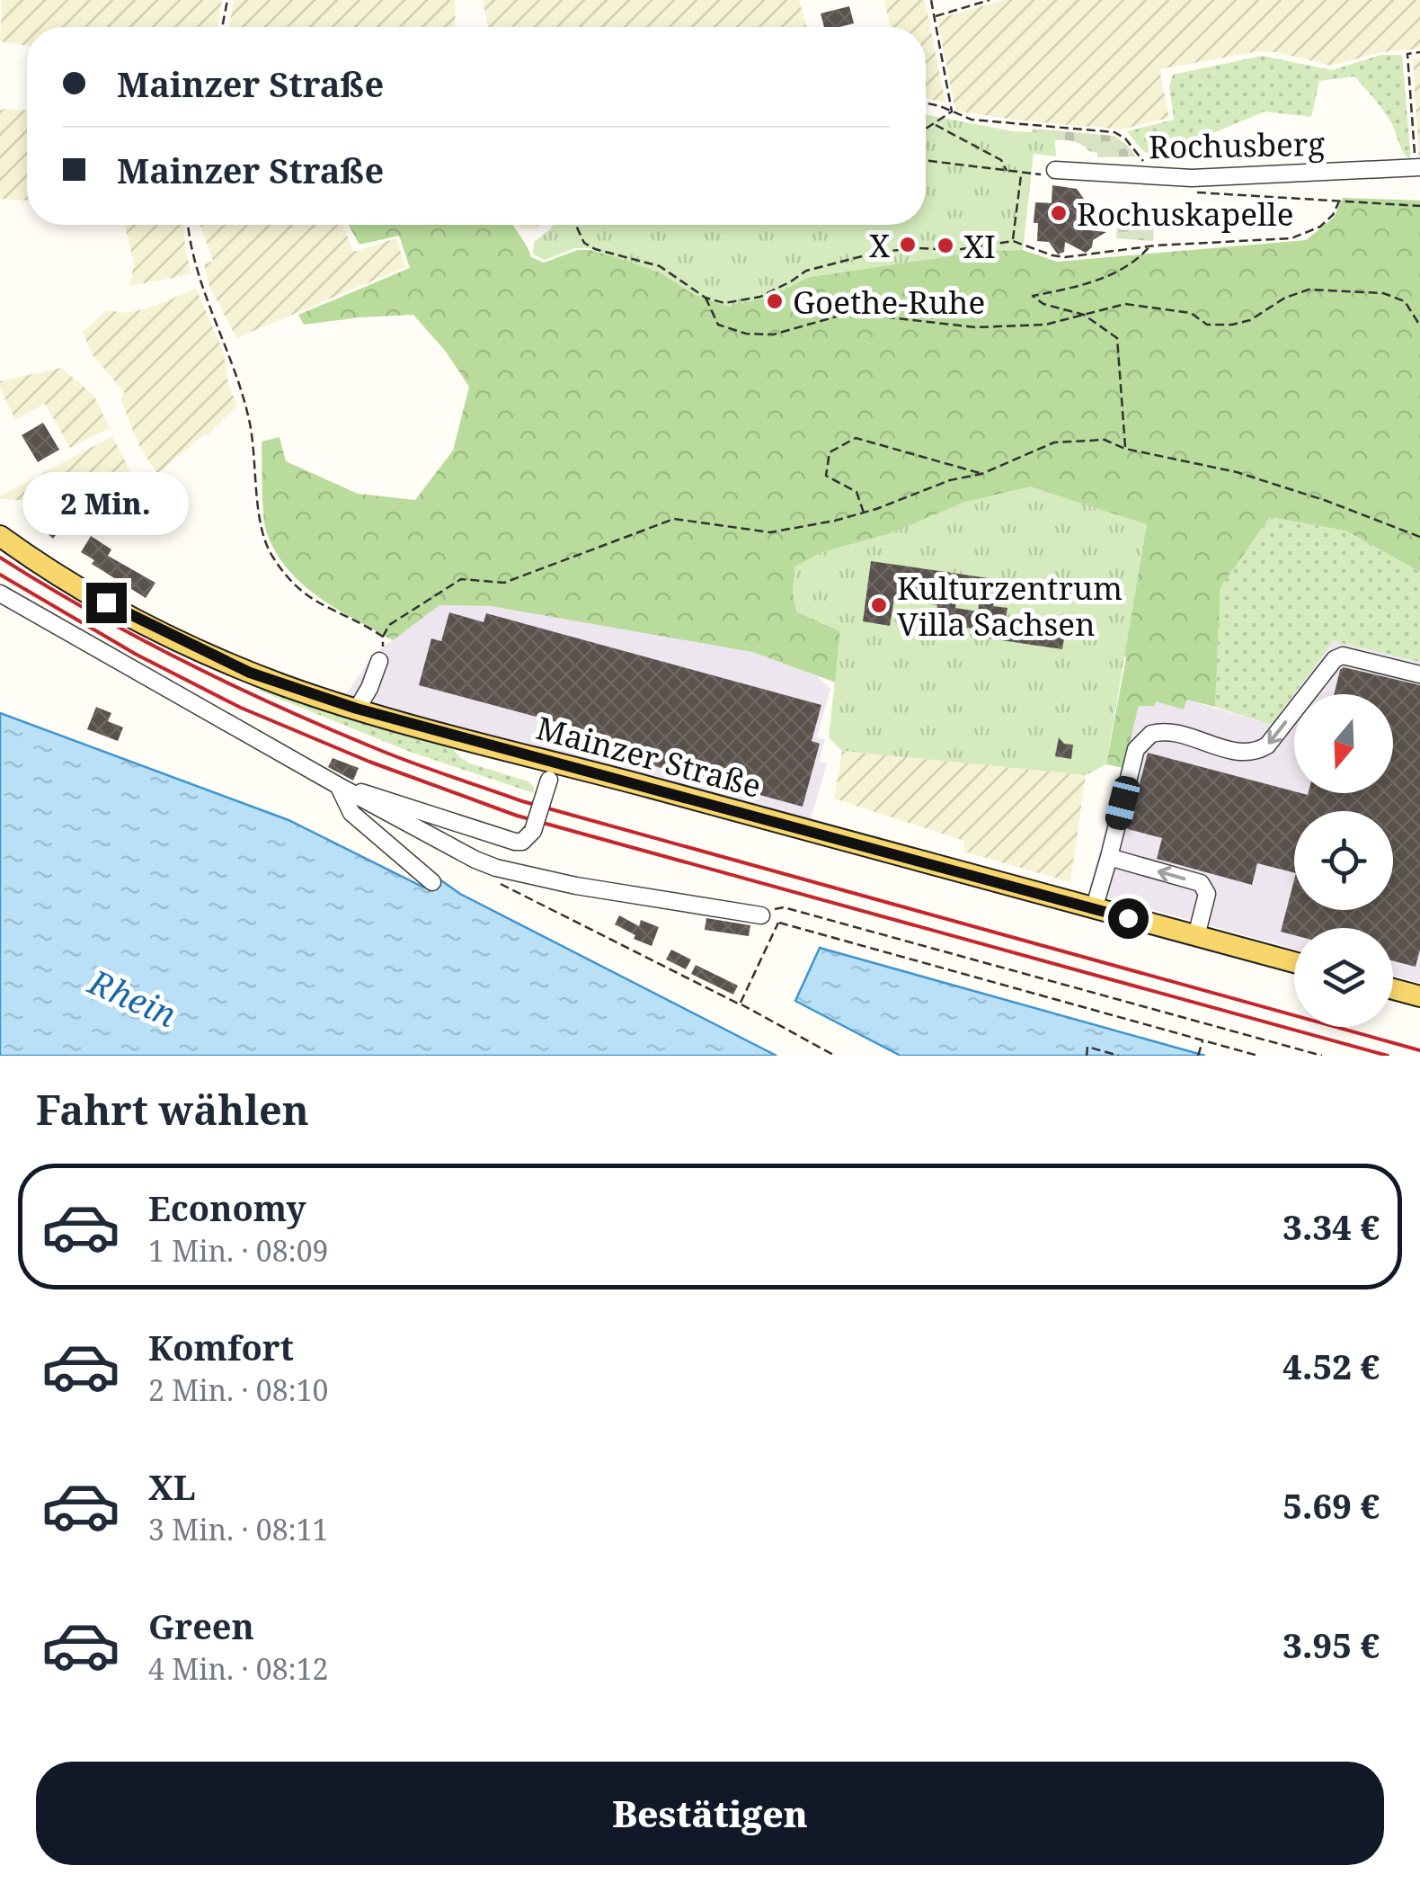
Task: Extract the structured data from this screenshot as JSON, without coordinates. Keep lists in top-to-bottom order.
{
  "streets": {
    "main road": ["Mainzer Straße"],
    "street": ["Rochusberg"]
  },
  "water": ["Rhein"],
  "places": [
    "Rochuskapelle",
    "X",
    "XI",
    "Goethe-Ruhe",
    "Kulturzentrum Villa Sachsen"
  ],
  "north": "bottom",
  "page": {
    "banner": ["Mainzer Straße", "Mainzer Straße"],
    "bubble": "2 Min.",
    "heading": "Fahrt wählen",
    "list": [
      {
        "name": "Economy",
        "note": "1 Min. · 08:09",
        "value": "3.34 €"
      },
      {
        "name": "Komfort",
        "note": "2 Min. · 08:10",
        "value": "4.52 €"
      },
      {
        "name": "XL",
        "note": "3 Min. · 08:11",
        "value": "5.69 €"
      },
      {
        "name": "Green",
        "note": "4 Min. · 08:12",
        "value": "3.95 €"
      }
    ],
    "buttons": "Bestätigen"
  }
}
